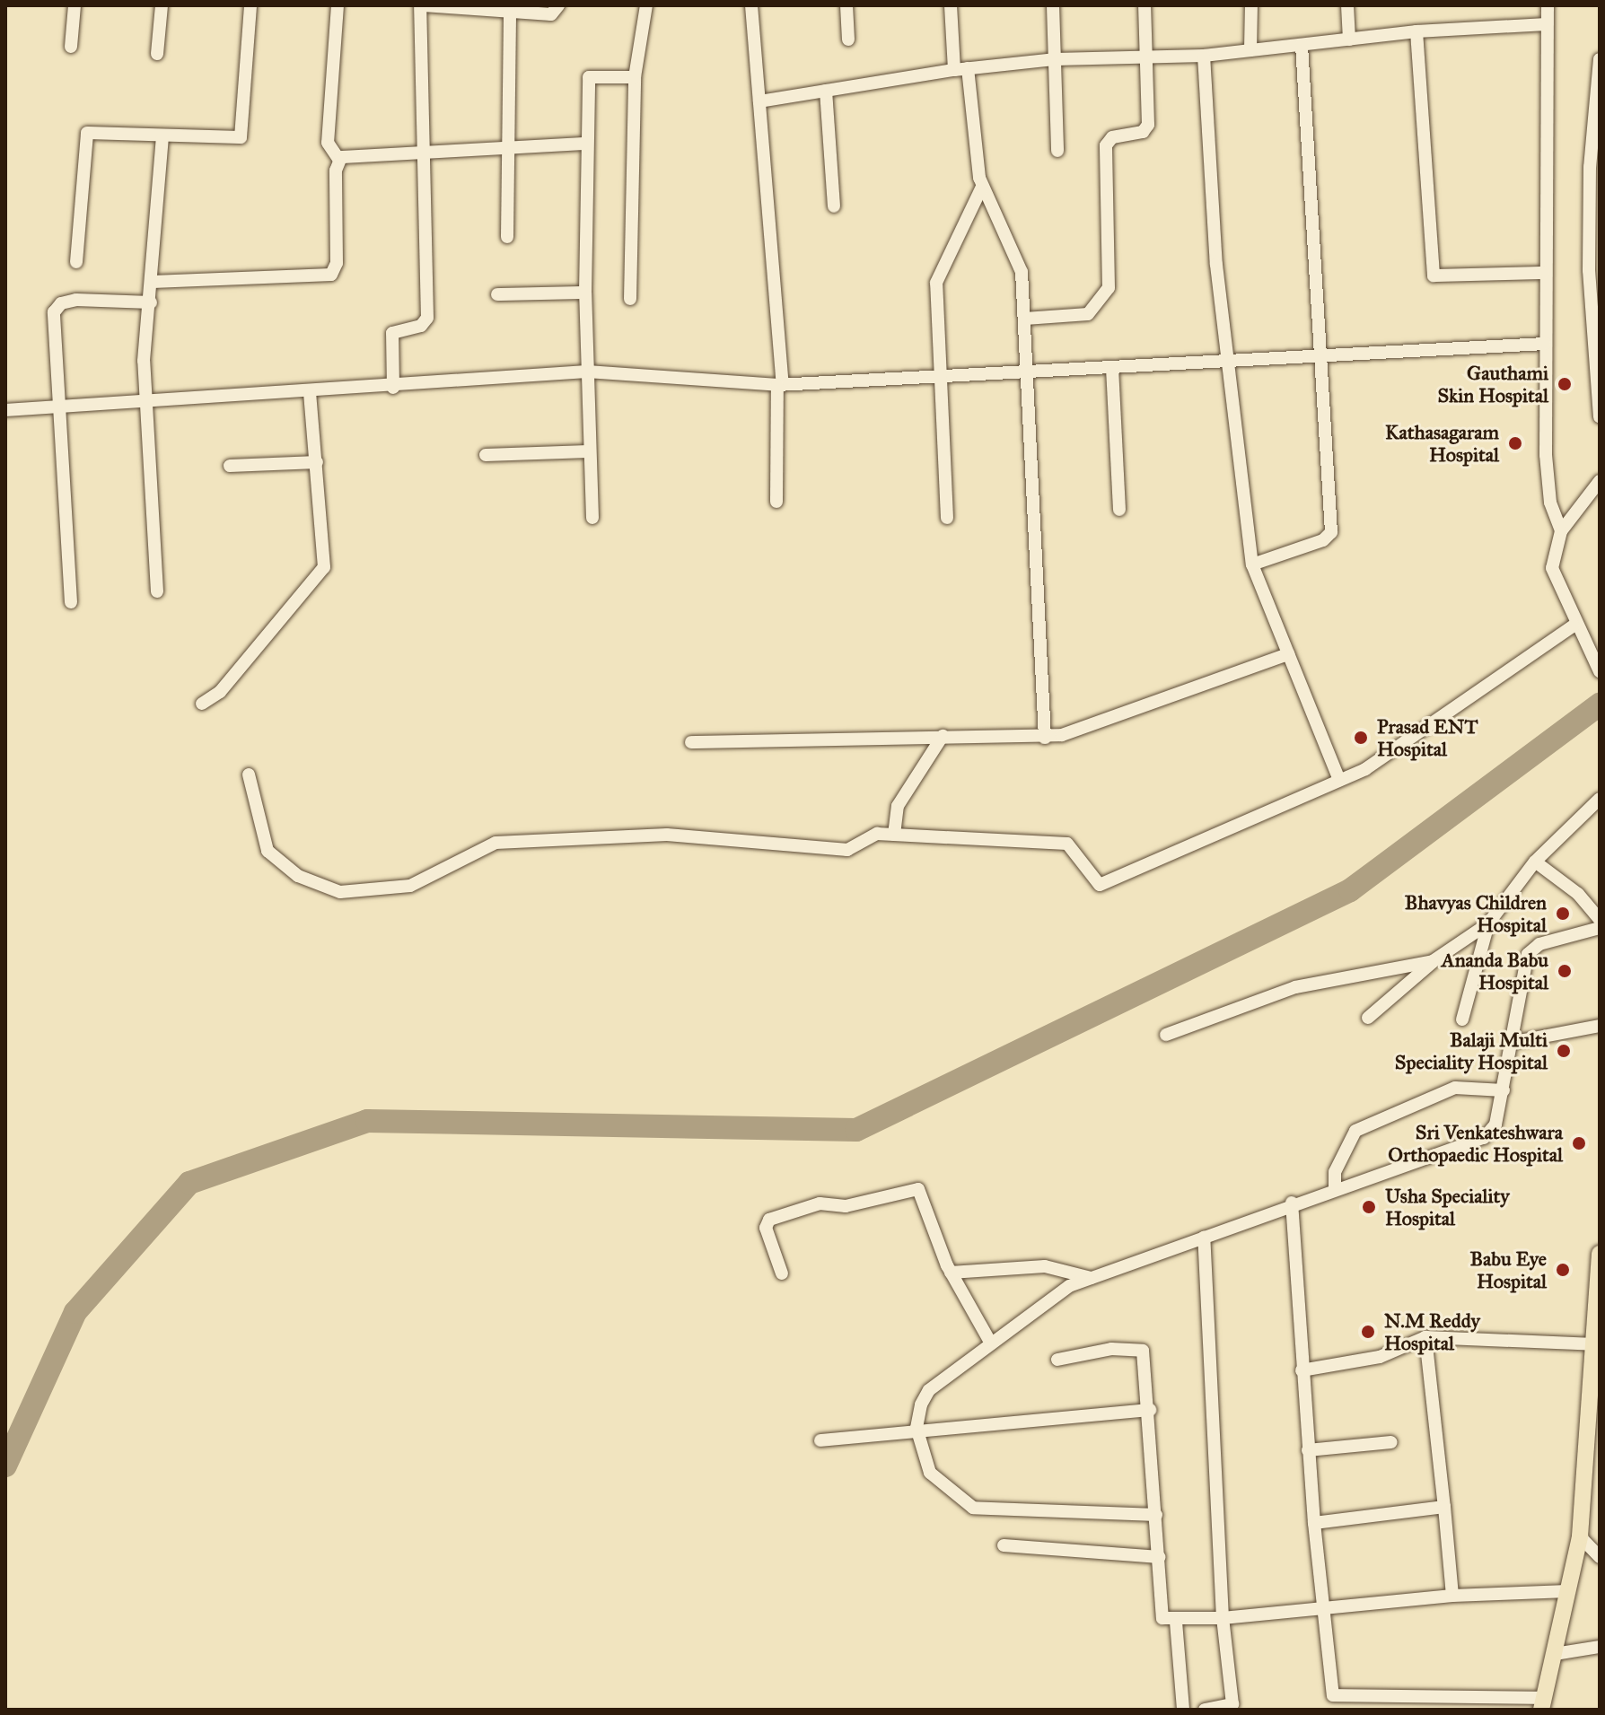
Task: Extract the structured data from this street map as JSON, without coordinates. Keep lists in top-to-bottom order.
{
  "places": [
    "Gauthami Skin Hospital",
    "Kathasagaram Hospital",
    "Prasad ENT Hospital",
    "Bhavyas Children Hospital",
    "Ananda Babu Hospital",
    "Balaji Multi Speciality Hospital",
    "Sri Venkateshwara Orthopaedic Hospital",
    "Usha Speciality Hospital",
    "Babu Eye Hospital",
    "N.M Reddy Hospital"
  ]
}
